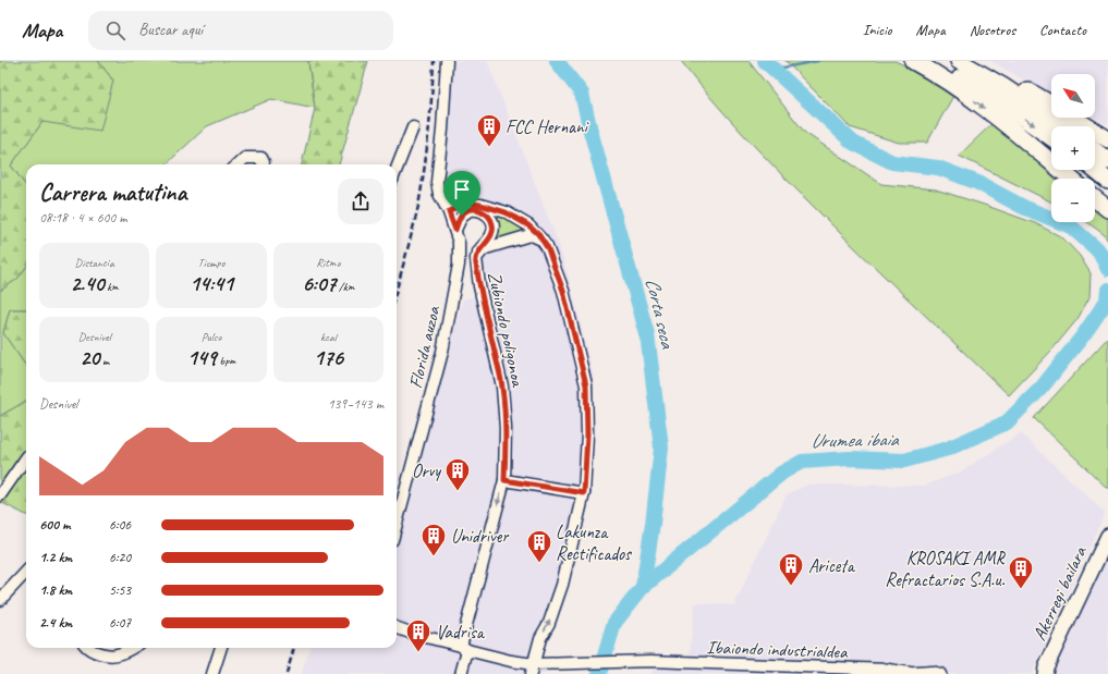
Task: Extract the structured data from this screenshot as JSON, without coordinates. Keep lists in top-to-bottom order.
{
  "streets": {
    "main road": ["Akerregi bailara"],
    "street": ["Zubiondo poligonoa", "Florida auzoa", "Ibaiondo industrialdea"]
  },
  "water": ["Corta seca", "Urumea ibaia"],
  "places": {
    "building": [
      "FCC Hernani",
      "Orvy",
      "Unidriver",
      "Lakunza Rectificados",
      "Ariceta",
      "KROSAKI AMR Refractarios S.A.u.",
      "Vadrisa"
    ]
  },
  "north": "top left",
  "page": {
    "header": "Mapa",
    "search": "Buscar aquí",
    "nav": [
      "Inicio",
      "Mapa",
      "Nosotros",
      "Contacto"
    ],
    "map_buttons": ["+", "−"],
    "heading": ["Carrera matutina", "08:18 · 4 × 600 m"],
    "stats": [
      ["Distancia", "2.40 km"],
      ["Tiempo", "14:41"],
      ["Ritmo", "6:07 /km"],
      ["Desnivel", "20 m"],
      ["Pulso", "149 bpm"],
      ["kcal", "176"]
    ],
    "chart": ["Desnivel", "139–143 m"],
    "list": [
      {
        "name": "600 m",
        "note": "6:06"
      },
      {
        "name": "1.2 km",
        "note": "6:20"
      },
      {
        "name": "1.8 km",
        "note": "5:53"
      },
      {
        "name": "2.4 km",
        "note": "6:07"
      }
    ]
  }
}
